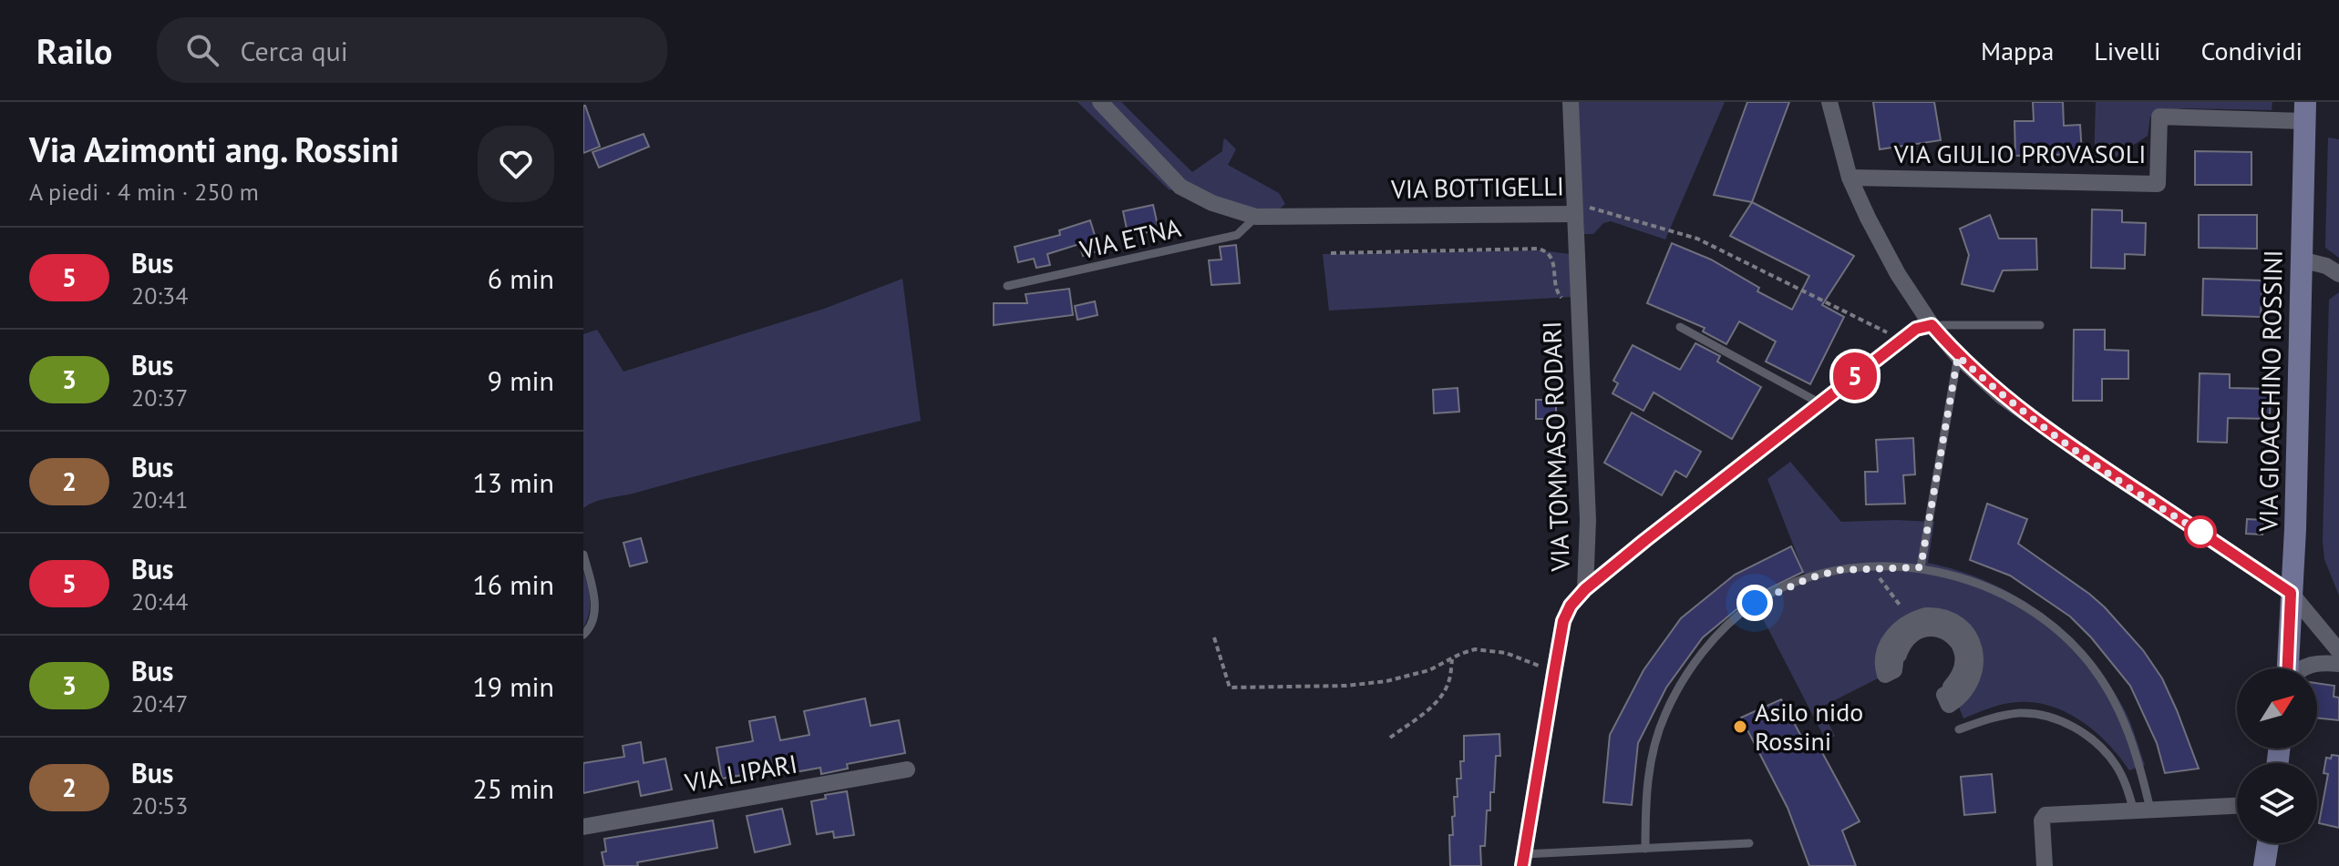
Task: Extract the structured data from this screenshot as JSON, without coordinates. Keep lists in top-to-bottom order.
{
  "streets": {
    "street": [
      "VIA GIULIO PROVASOLI",
      "VIA BOTTIGELLI",
      "VIA GIOACCHINO ROSSINI",
      "VIA TOMMASO RODARI",
      "VIA LIPARI"
    ],
    "lane": ["VIA ETNA"]
  },
  "crossings": [
    ["VIA GIULIO PROVASOLI", "VIA GIOACCHINO ROSSINI"],
    ["VIA BOTTIGELLI", "VIA ETNA"],
    ["VIA BOTTIGELLI", "VIA TOMMASO RODARI"]
  ],
  "places": ["Asilo nido Rossini"],
  "lines": ["bus line 5"],
  "north": "top right",
  "page": {
    "header": "Railo",
    "search": "Cerca qui",
    "nav": ["Mappa", "Livelli", "Condividi"],
    "heading": ["Via Azimonti ang. Rossini", "A piedi · 4 min · 250 m"],
    "on_map": "5",
    "list": [
      {
        "mark": "5",
        "name": "Bus",
        "note": "20:34",
        "value": "6 min"
      },
      {
        "mark": "3",
        "name": "Bus",
        "note": "20:37",
        "value": "9 min"
      },
      {
        "mark": "2",
        "name": "Bus",
        "note": "20:41",
        "value": "13 min"
      },
      {
        "mark": "5",
        "name": "Bus",
        "note": "20:44",
        "value": "16 min"
      },
      {
        "mark": "3",
        "name": "Bus",
        "note": "20:47",
        "value": "19 min"
      },
      {
        "mark": "2",
        "name": "Bus",
        "note": "20:53",
        "value": "25 min"
      }
    ]
  }
}
